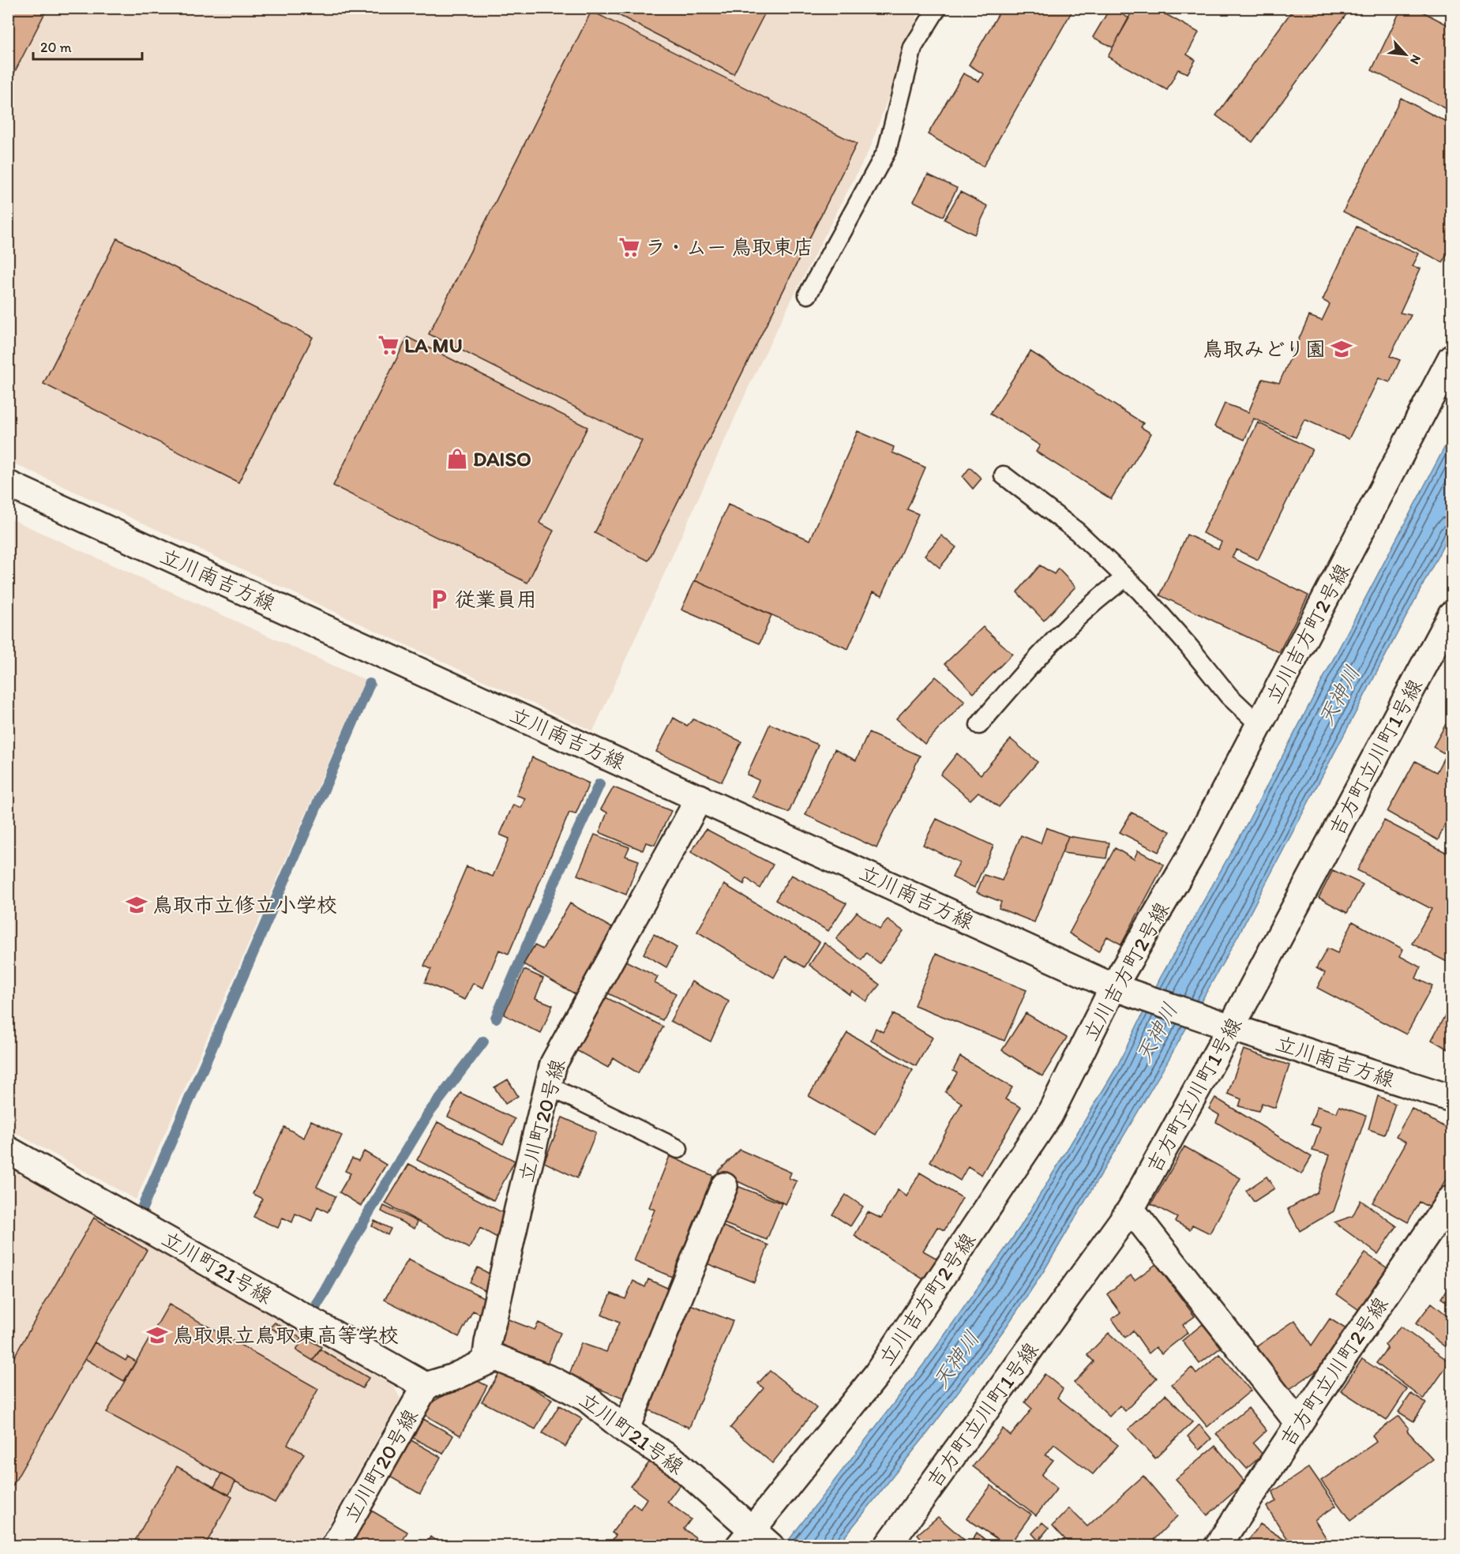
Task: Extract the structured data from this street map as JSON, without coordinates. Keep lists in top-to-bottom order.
{
  "streets": {
    "street": [
      "立川南吉方線",
      "立川吉方町2号線",
      "吉方町立川町1号線",
      "立川町20号線",
      "立川町21号線",
      "吉方町立川町2号線"
    ]
  },
  "crossings": [
    ["立川南吉方線", "立川吉方町2号線"],
    ["立川南吉方線", "吉方町立川町1号線"],
    ["立川南吉方線", "立川町20号線"],
    ["立川吉方町2号線", "立川町21号線"],
    ["立川町20号線", "立川町21号線"]
  ],
  "water": ["天神川"],
  "places": {
    "supermarket": ["ラ・ムー 鳥取東店", "LA MU"],
    "school or university": ["鳥取みどり園", "鳥取市立修立小学校", "鳥取県立鳥取東高等学校"],
    "shop": ["DAISO"],
    "parking": ["従業員用"]
  },
  "scale_bar": "20 m",
  "north": "bottom right"
}
